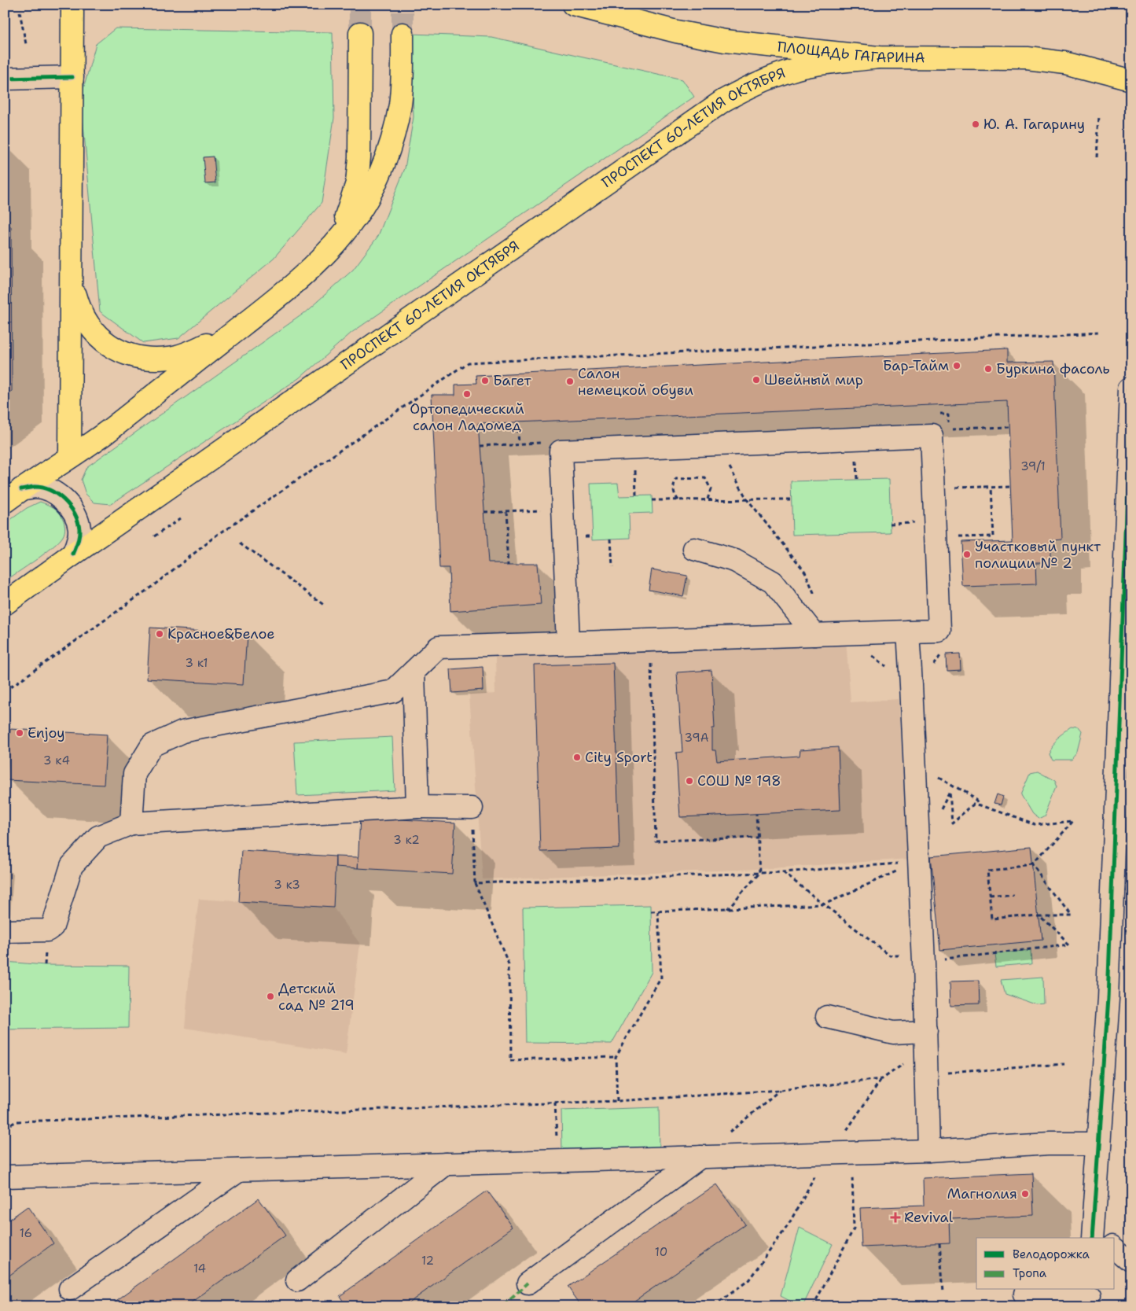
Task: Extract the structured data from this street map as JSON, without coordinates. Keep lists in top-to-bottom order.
{
  "streets": {
    "main road": ["ПЛОЩАДЬ ГАГАРИНА", "ПРОСПЕКТ 60-ЛЕТИЯ ОКТЯБРЯ"]
  },
  "crossings": [
    ["ПЛОЩАДЬ ГАГАРИНА", "ПРОСПЕКТ 60-ЛЕТИЯ ОКТЯБРЯ"]
  ],
  "places": {
    "other": [
      "Ю. А. Гагарину",
      "Бар-Тайм",
      "Буркина фасоль",
      "Швейный мир",
      "Багет",
      "Салон немецкой обуви",
      "Ортопедический салон Ладомед",
      "Участковый пункт полиции № 2",
      "Красное&Белое",
      "Enjoy",
      "City Sport",
      "СОШ № 198",
      "Детский сад № 219",
      "Магнолия"
    ],
    "health": ["Revival"]
  },
  "house_numbers": [
    "39/1",
    "3 к1",
    "39А",
    "3 к4",
    "3 к2",
    "3 к3",
    "16",
    "10",
    "12",
    "14"
  ],
  "legend": ["Велодорожка", "Тропа"]
}
